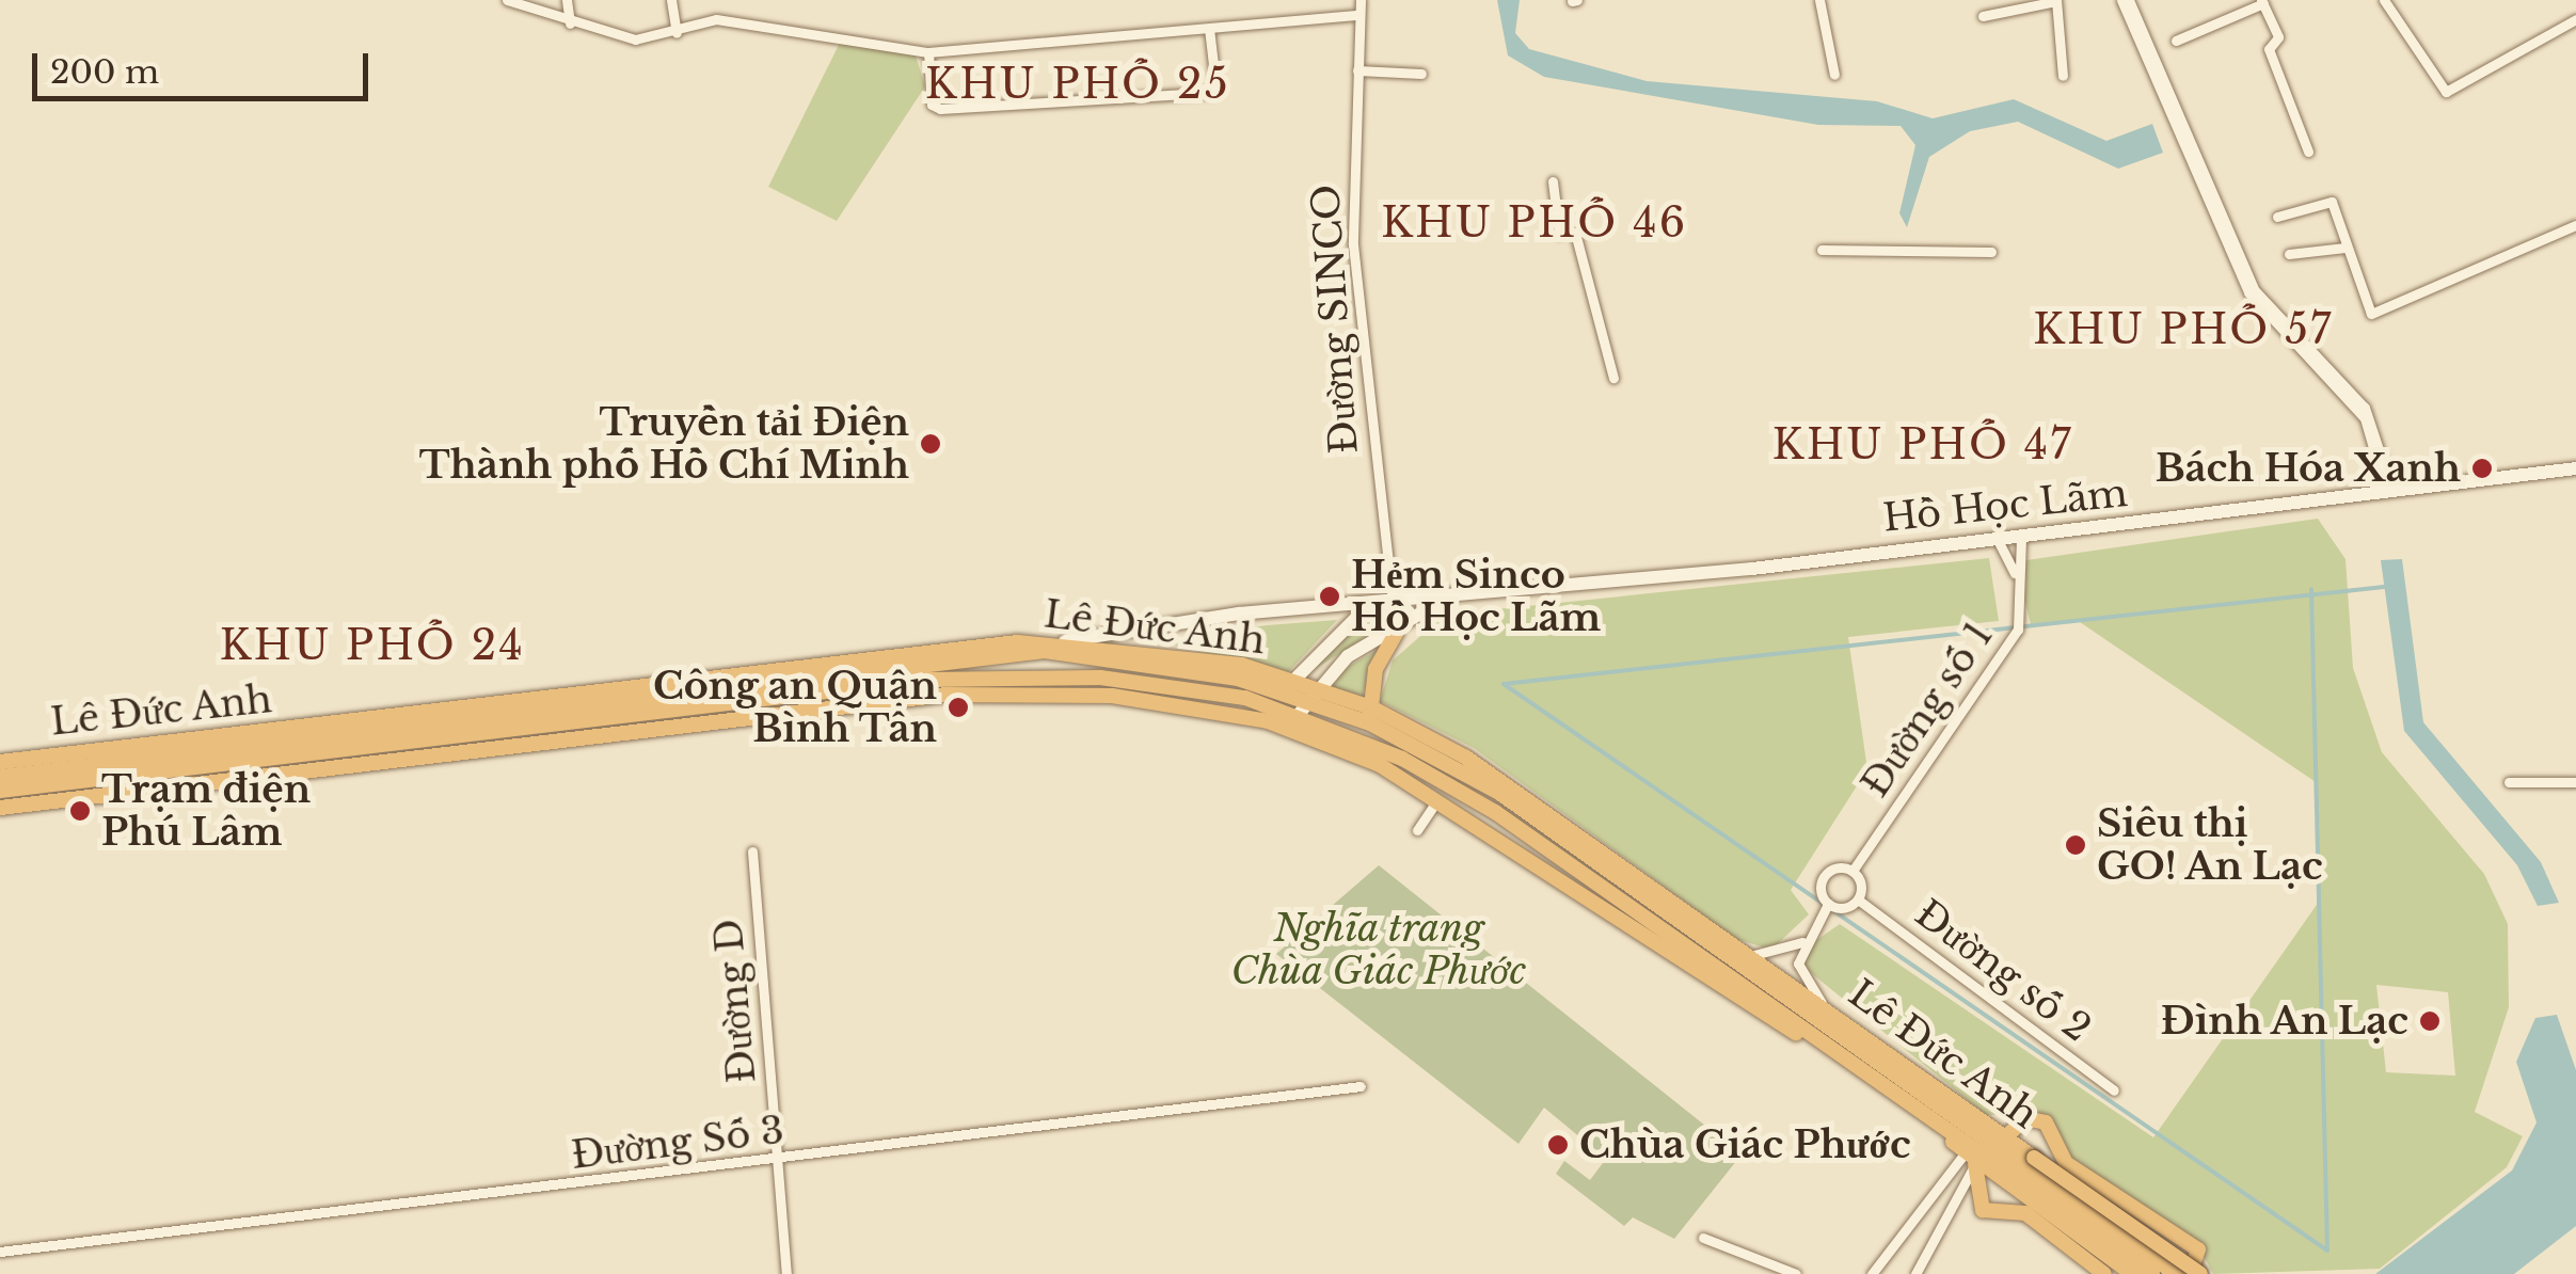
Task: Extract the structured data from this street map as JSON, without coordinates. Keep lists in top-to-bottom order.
{
  "streets": {
    "highway": ["Lê Đức Anh"],
    "main road": ["Hồ Học Lãm"],
    "street": [
      "Đường SINCO",
      "Đường số 1",
      "Đường số 2",
      "Đường D",
      "Đường Số 3"
    ]
  },
  "crossings": [
    ["Đường SINCO", "Hồ Học Lãm"],
    ["Hồ Học Lãm", "Lê Đức Anh"],
    ["Hồ Học Lãm", "Đường số 1"],
    ["Đường D", "Đường Số 3"]
  ],
  "districts": [
    "KHU PHỐ 25",
    "KHU PHỐ 46",
    "KHU PHỐ 57",
    "KHU PHỐ 47",
    "KHU PHỐ 24"
  ],
  "parks": ["Nghĩa trang Chùa Giác Phước"],
  "places": [
    "Truyền tải Điện Thành phố Hồ Chí Minh",
    "Bách Hóa Xanh",
    "Hẻm Sinco Hồ Học Lãm",
    "Công an Quận Bình Tân",
    "Trạm điện Phú Lâm",
    "Siêu thị GO! An Lạc",
    "Đình An Lạc",
    "Chùa Giác Phước"
  ],
  "scale_bar": "200 m"
}
